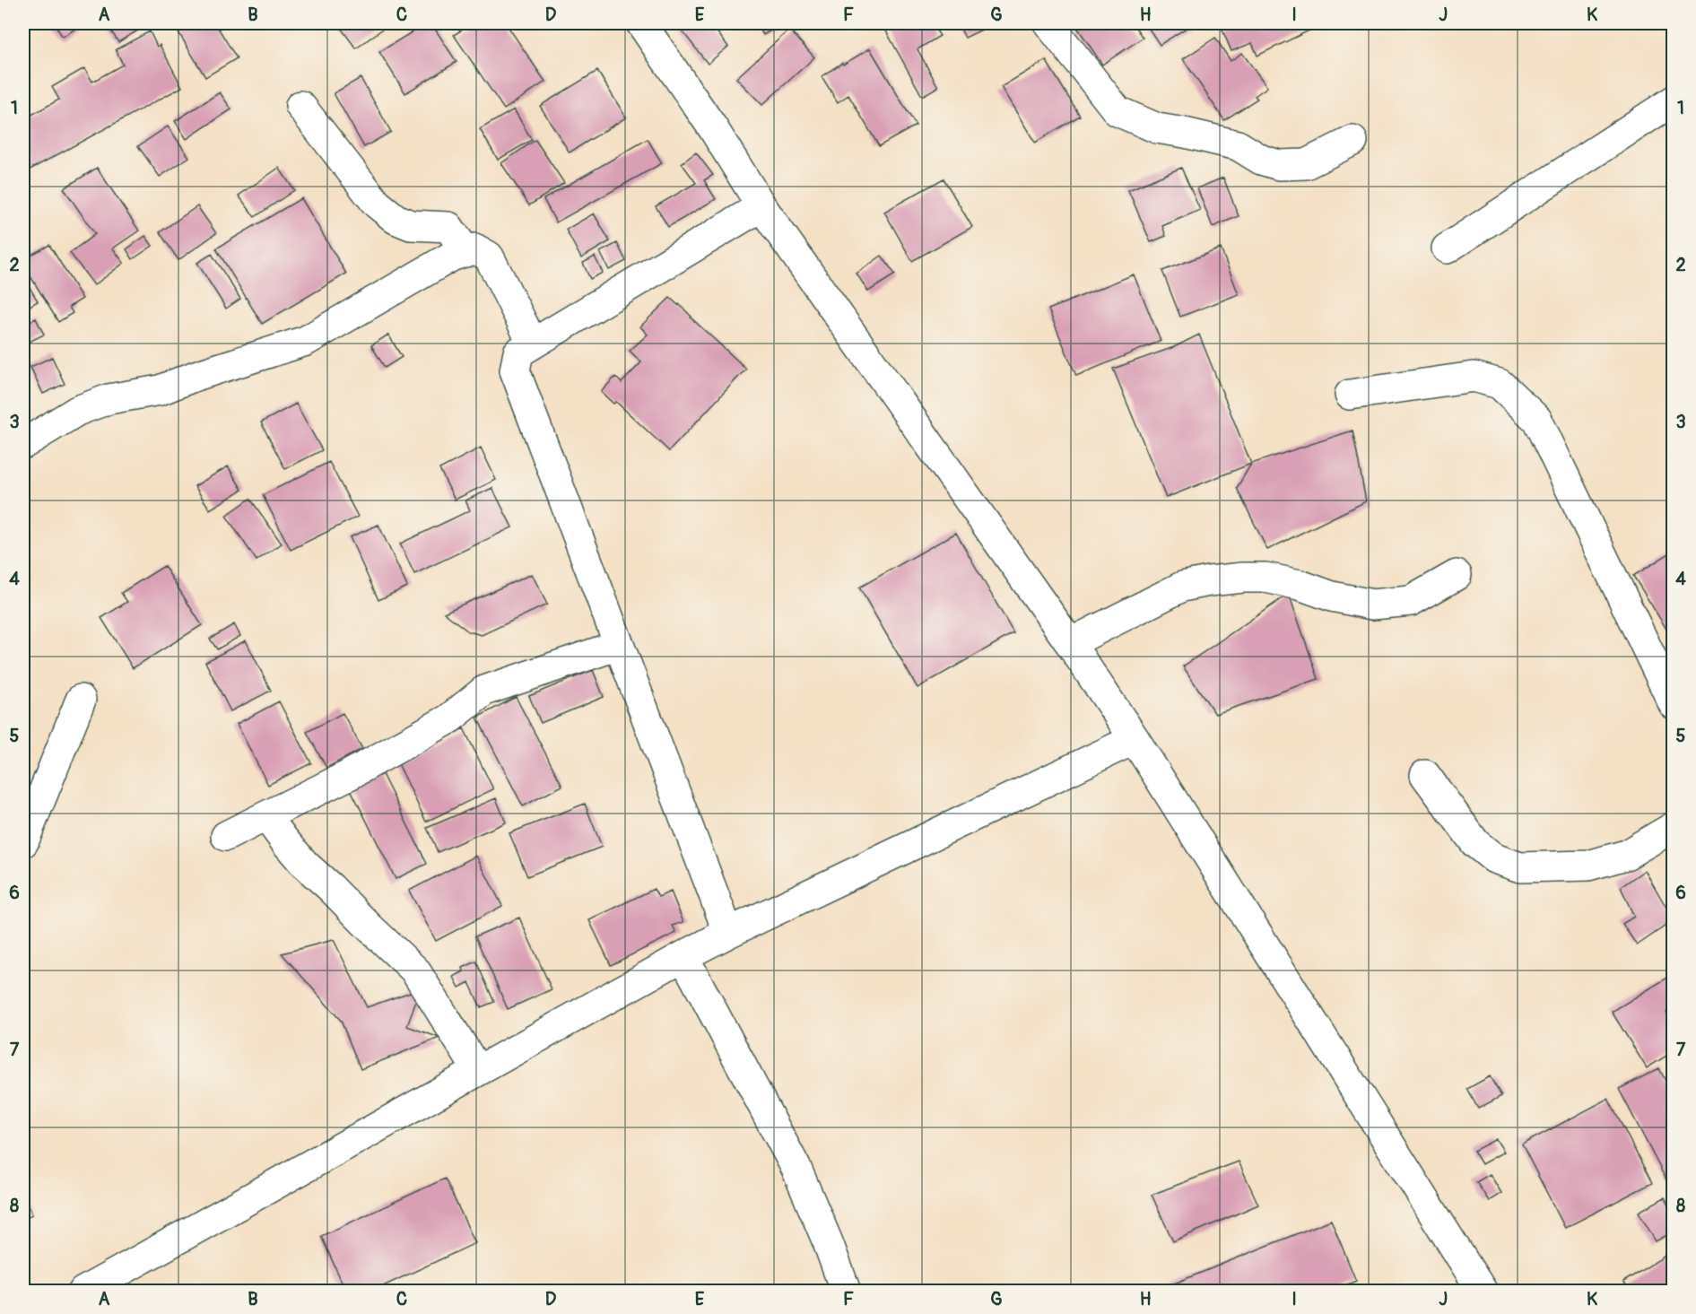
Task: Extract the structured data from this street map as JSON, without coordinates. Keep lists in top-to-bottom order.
{
  "grid": {
    "columns": [
      "A",
      "B",
      "C",
      "D",
      "E",
      "F",
      "G",
      "H",
      "I",
      "J",
      "K"
    ],
    "rows": [
      "1",
      "2",
      "3",
      "4",
      "5",
      "6",
      "7",
      "8"
    ]
  }
}
